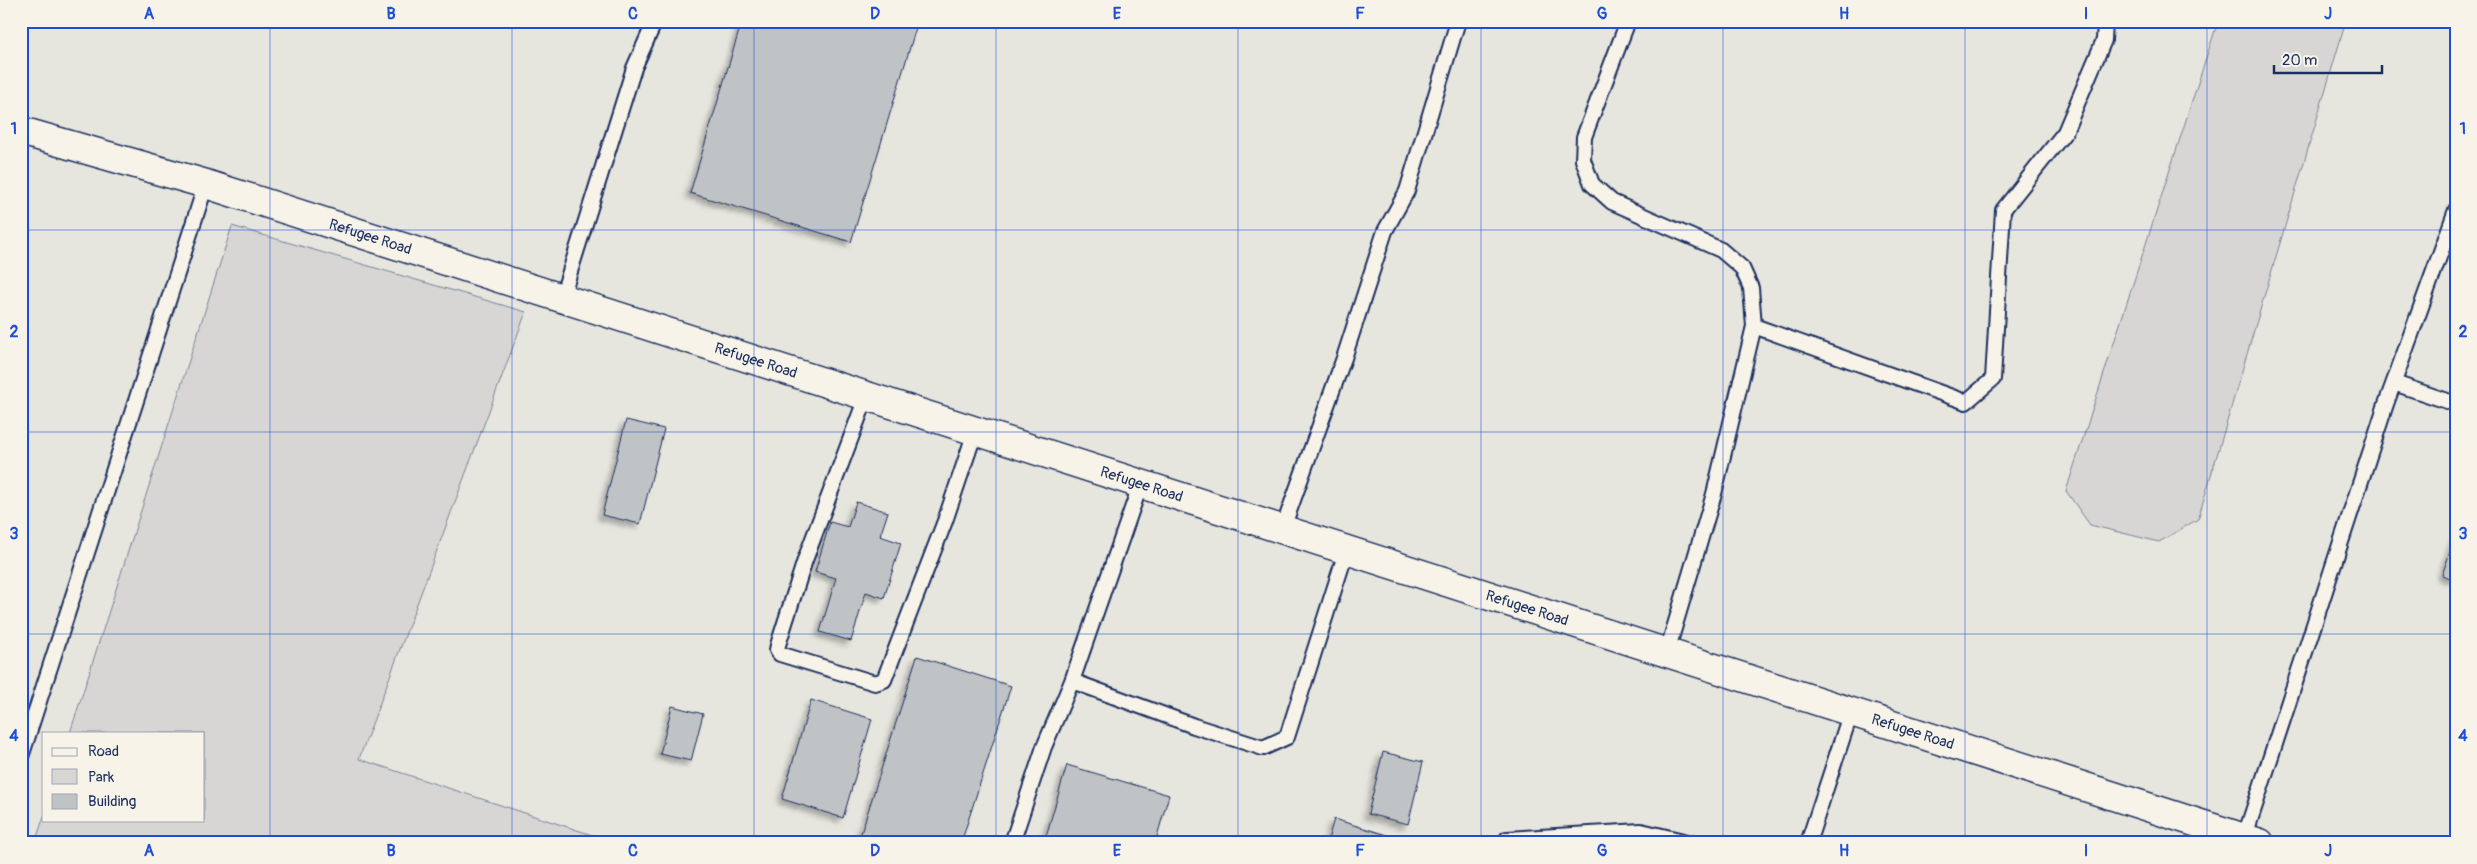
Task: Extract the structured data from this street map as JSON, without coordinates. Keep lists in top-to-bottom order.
{
  "streets": {
    "main road": ["Refugee Road"]
  },
  "legend": ["Road", "Park", "Building"],
  "scale_bar": "20 m",
  "grid": {
    "columns": [
      "A",
      "B",
      "C",
      "D",
      "E",
      "F",
      "G",
      "H",
      "I",
      "J"
    ],
    "rows": [
      "1",
      "2",
      "3",
      "4"
    ]
  }
}
